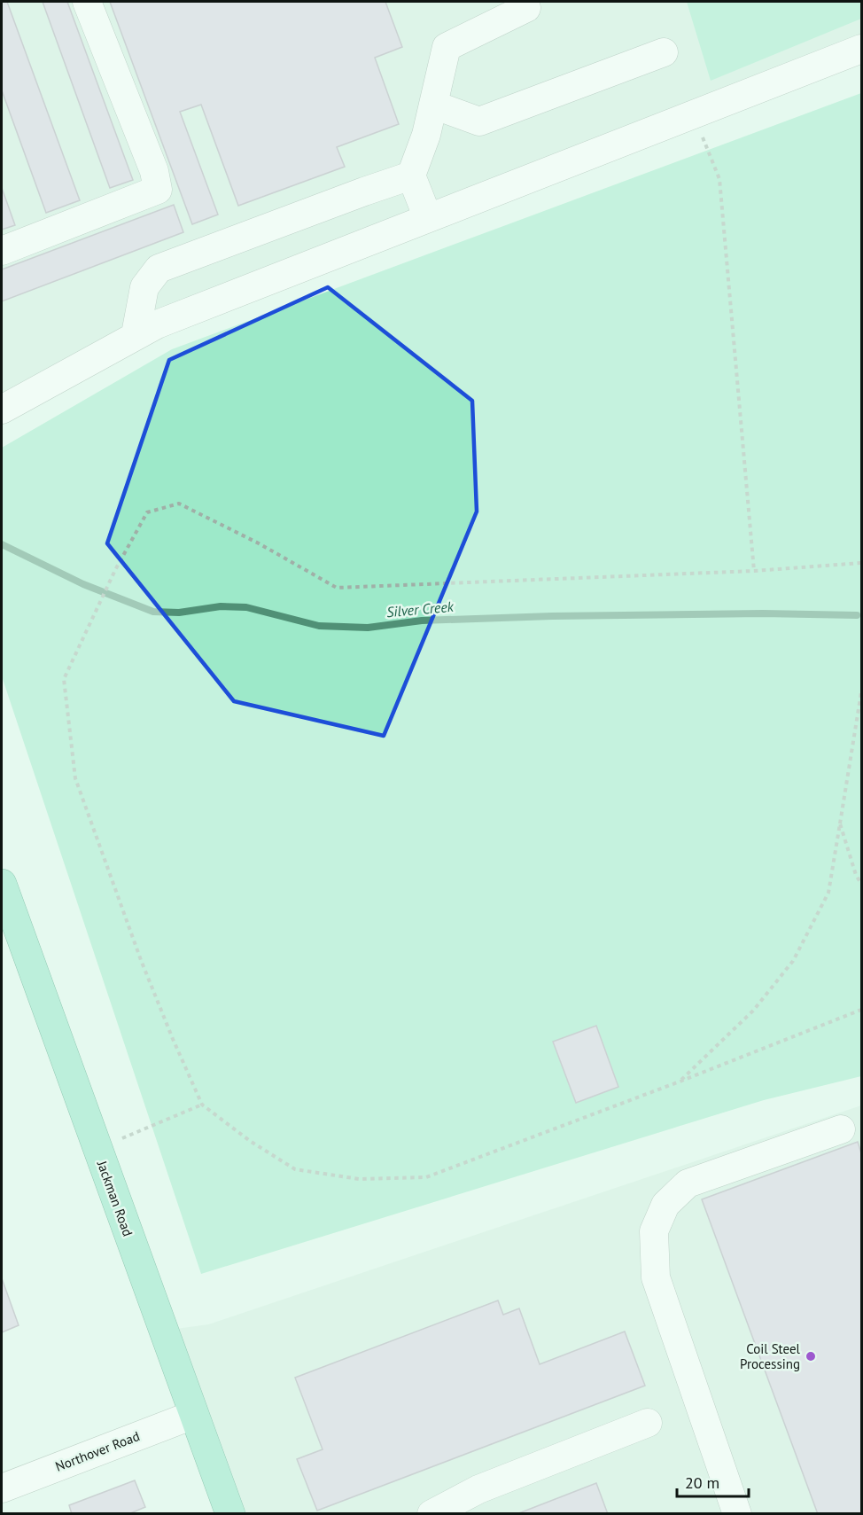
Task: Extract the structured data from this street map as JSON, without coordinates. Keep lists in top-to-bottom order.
{
  "streets": {
    "main road": ["Jackman Road"],
    "street": ["Northover Road"]
  },
  "crossings": [
    ["Jackman Road", "Northover Road"]
  ],
  "water": ["Silver Creek"],
  "places": ["Coil Steel Processing"],
  "scale_bar": "20 m"
}
